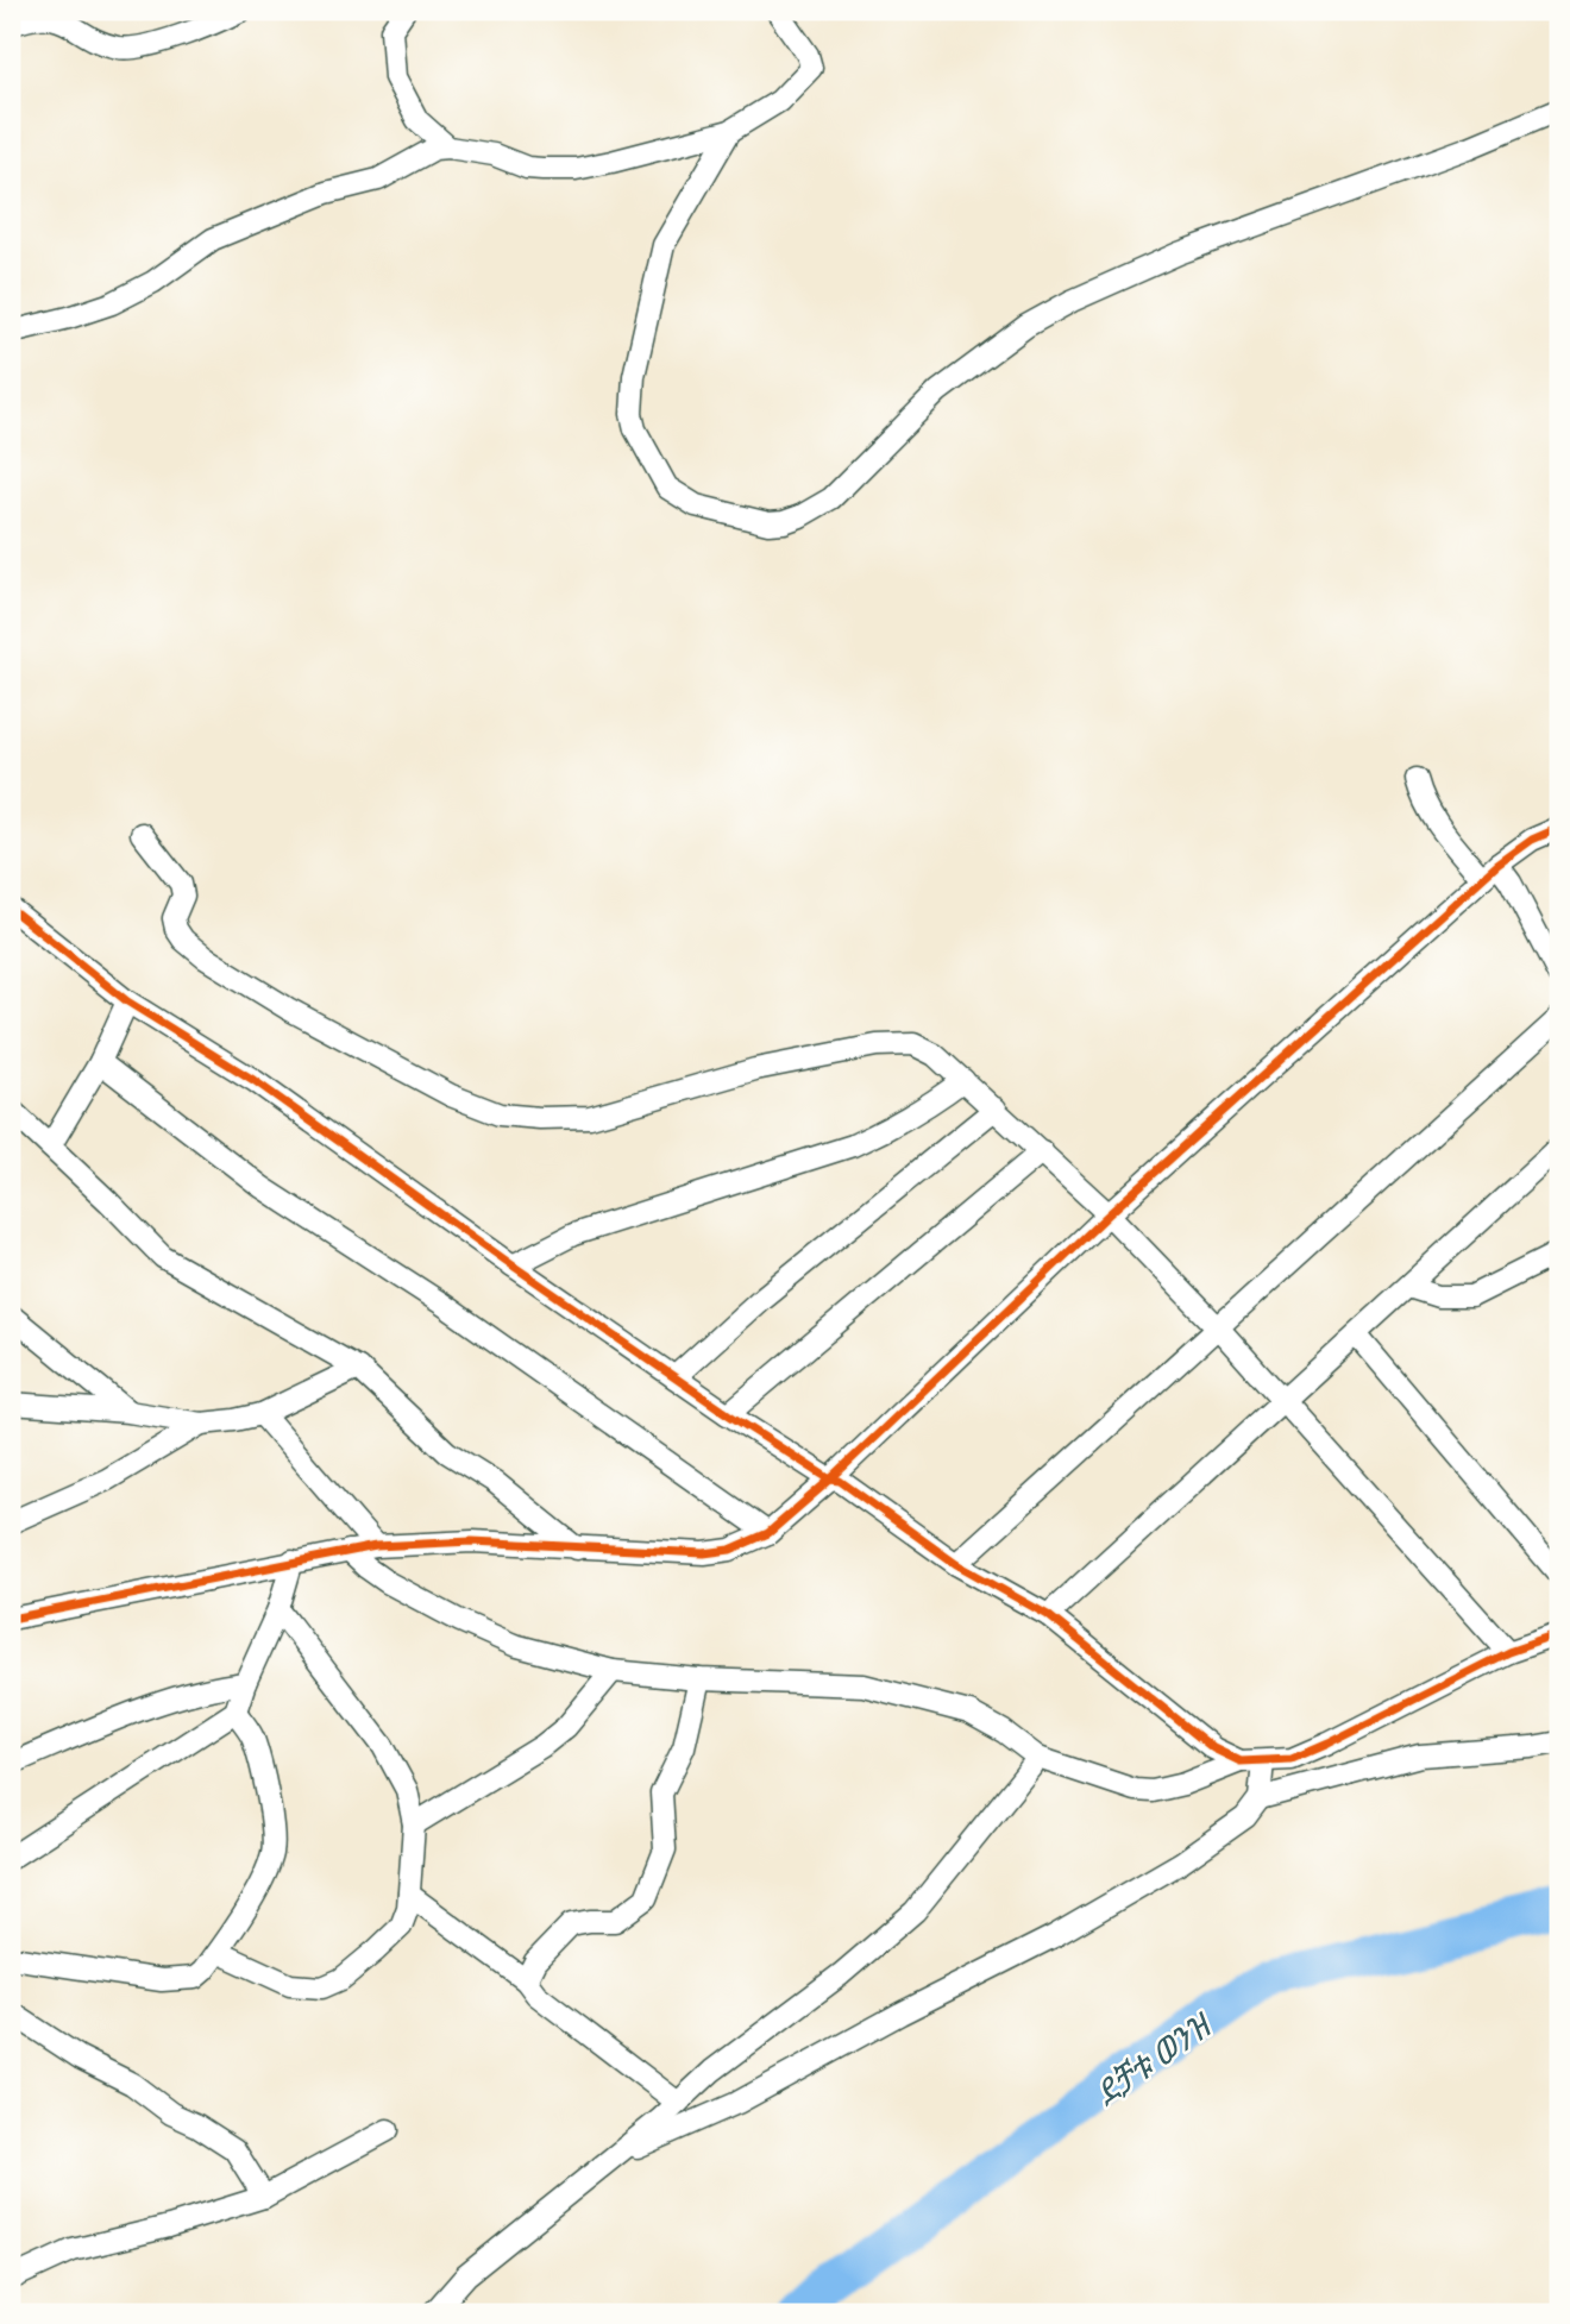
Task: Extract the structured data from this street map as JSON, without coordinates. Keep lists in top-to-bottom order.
{
  "water": ["ደቻቱ ወንዝ"]
}
